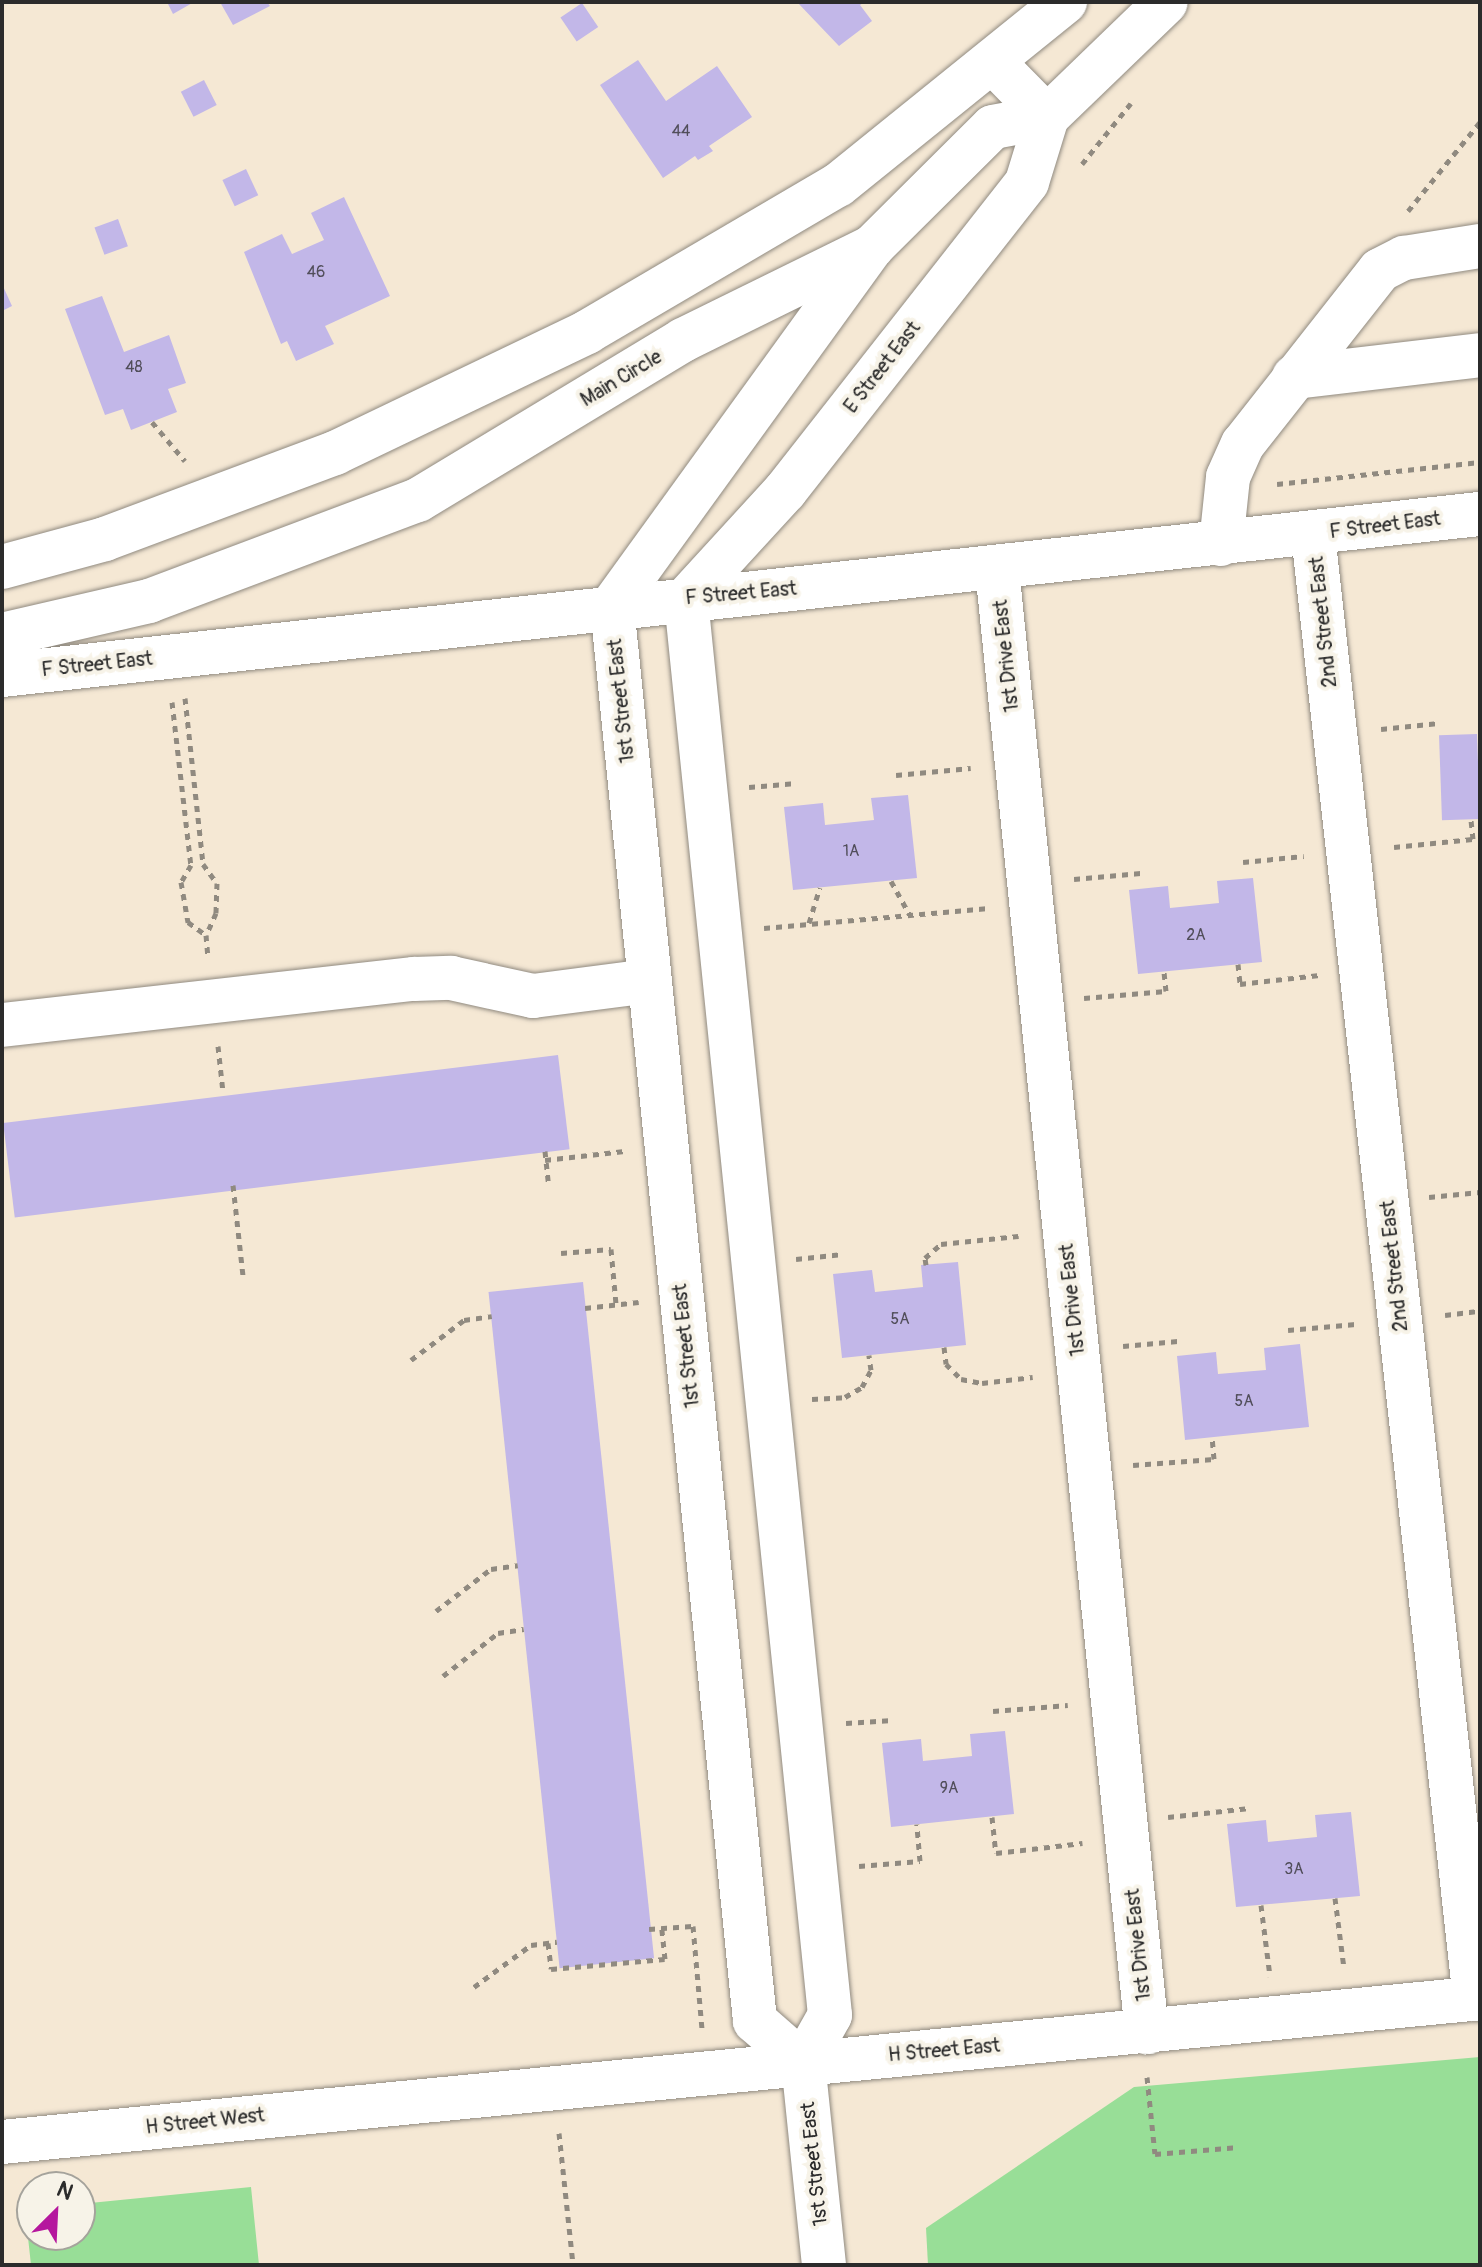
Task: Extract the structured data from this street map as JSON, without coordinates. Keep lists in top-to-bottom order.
{
  "streets": {
    "street": [
      "E Street East",
      "Main Circle",
      "F Street East",
      "2nd Street East",
      "1st Drive East",
      "1st Street East",
      "H Street East",
      "H Street West"
    ]
  },
  "crossings": [
    ["E Street East", "Main Circle"],
    ["E Street East", "F Street East"],
    ["F Street East", "2nd Street East"],
    ["F Street East", "1st Drive East"],
    ["F Street East", "1st Street East"],
    ["2nd Street East", "H Street East"],
    ["1st Drive East", "H Street East"],
    ["1st Street East", "H Street East"],
    ["H Street East", "H Street West"]
  ],
  "house_numbers": [
    "44",
    "46",
    "48",
    "1A",
    "2A",
    "5A",
    "5A",
    "9A",
    "3A"
  ],
  "north": "top right"
}
